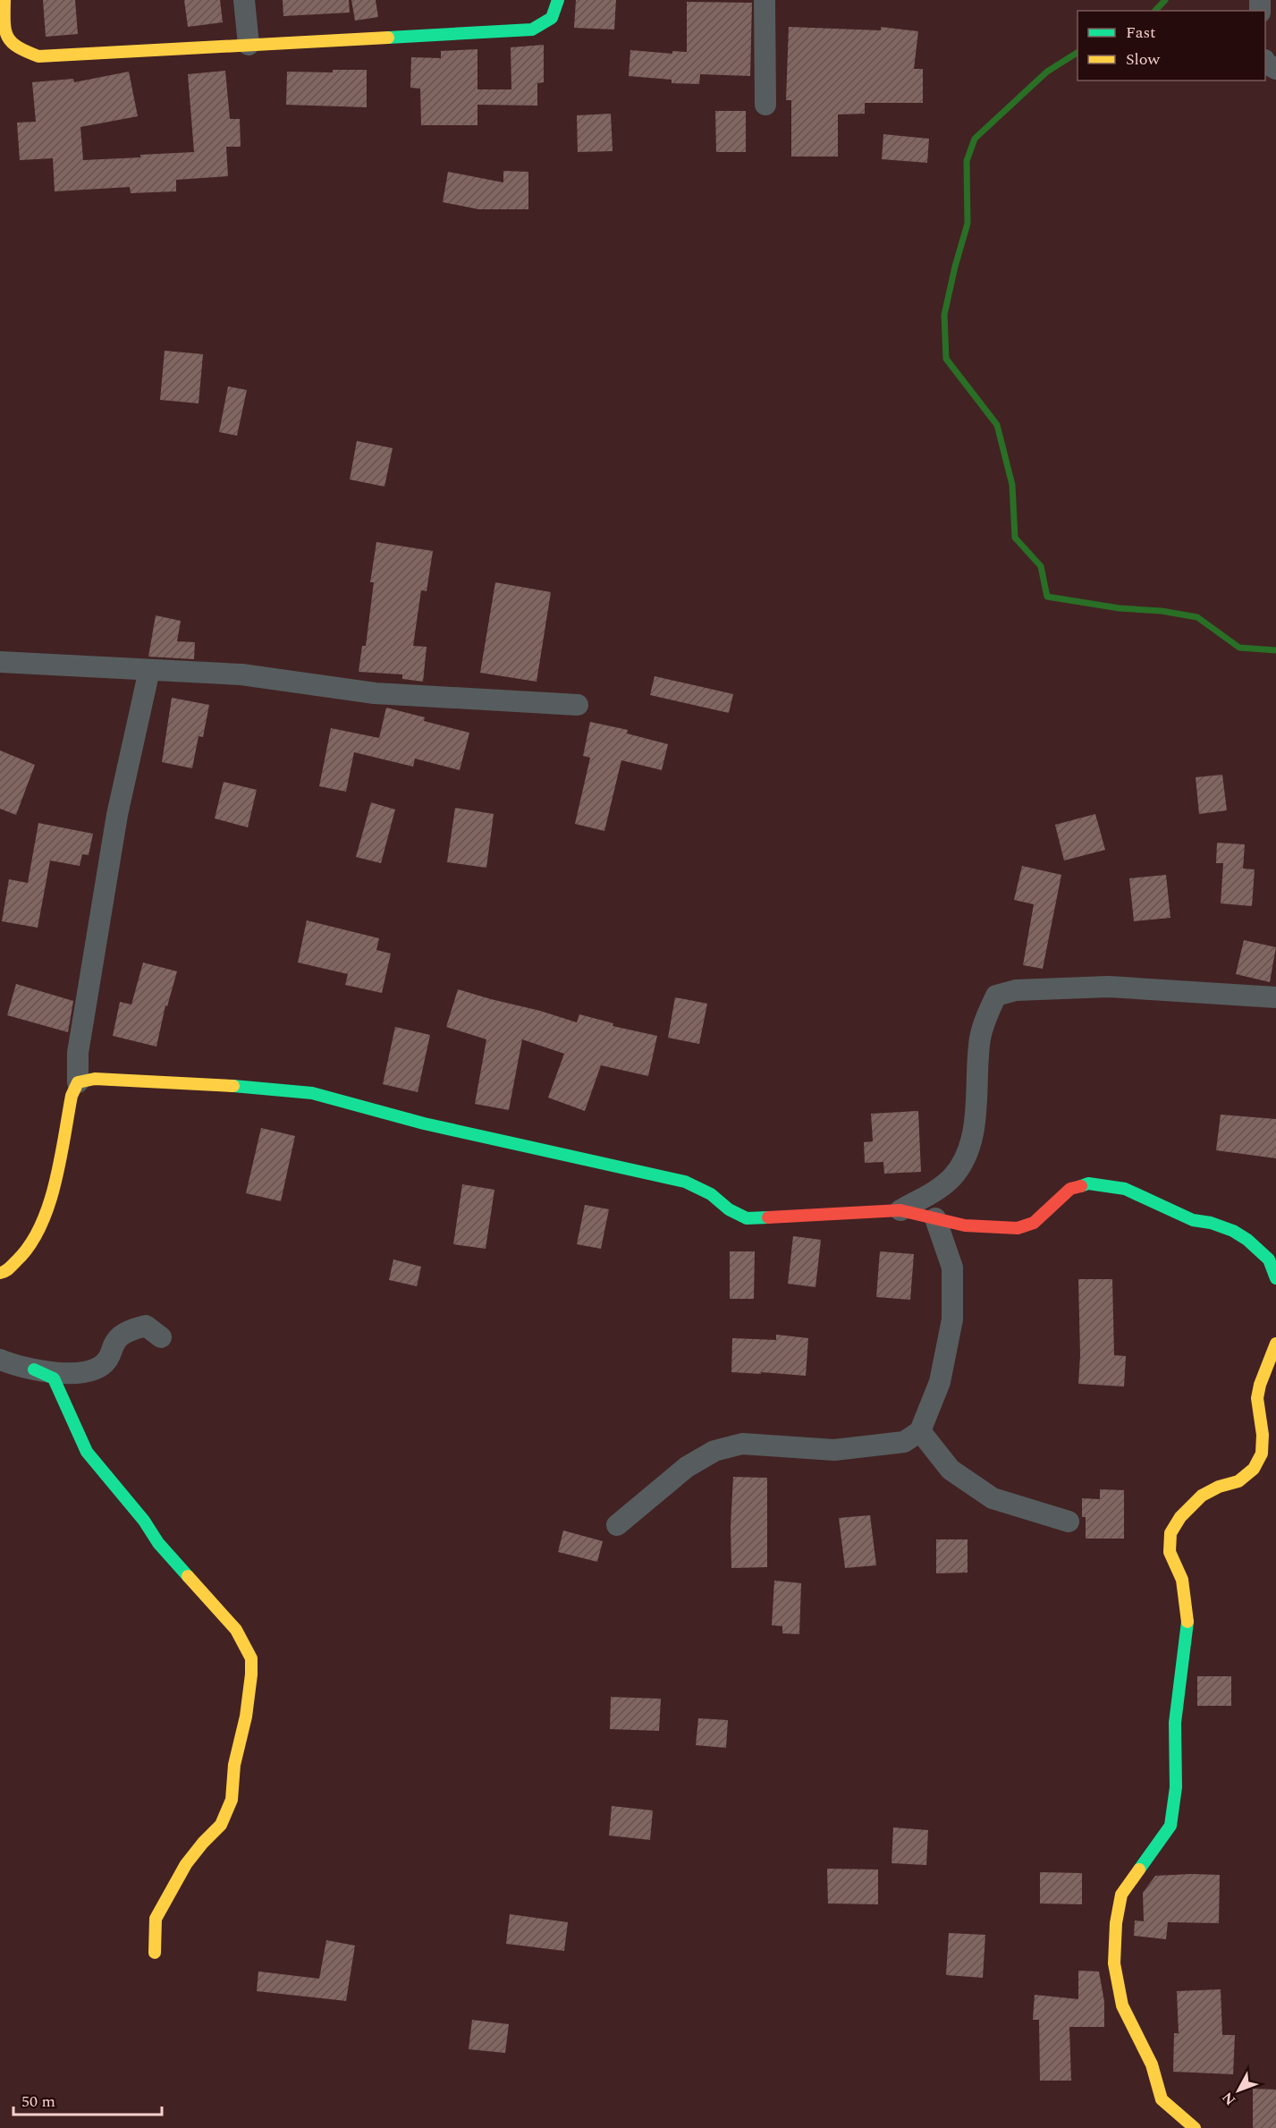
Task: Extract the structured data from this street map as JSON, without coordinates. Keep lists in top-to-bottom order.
{
  "legend": ["Fast", "Slow"],
  "scale_bar": "50 m",
  "north": "bottom left"
}
